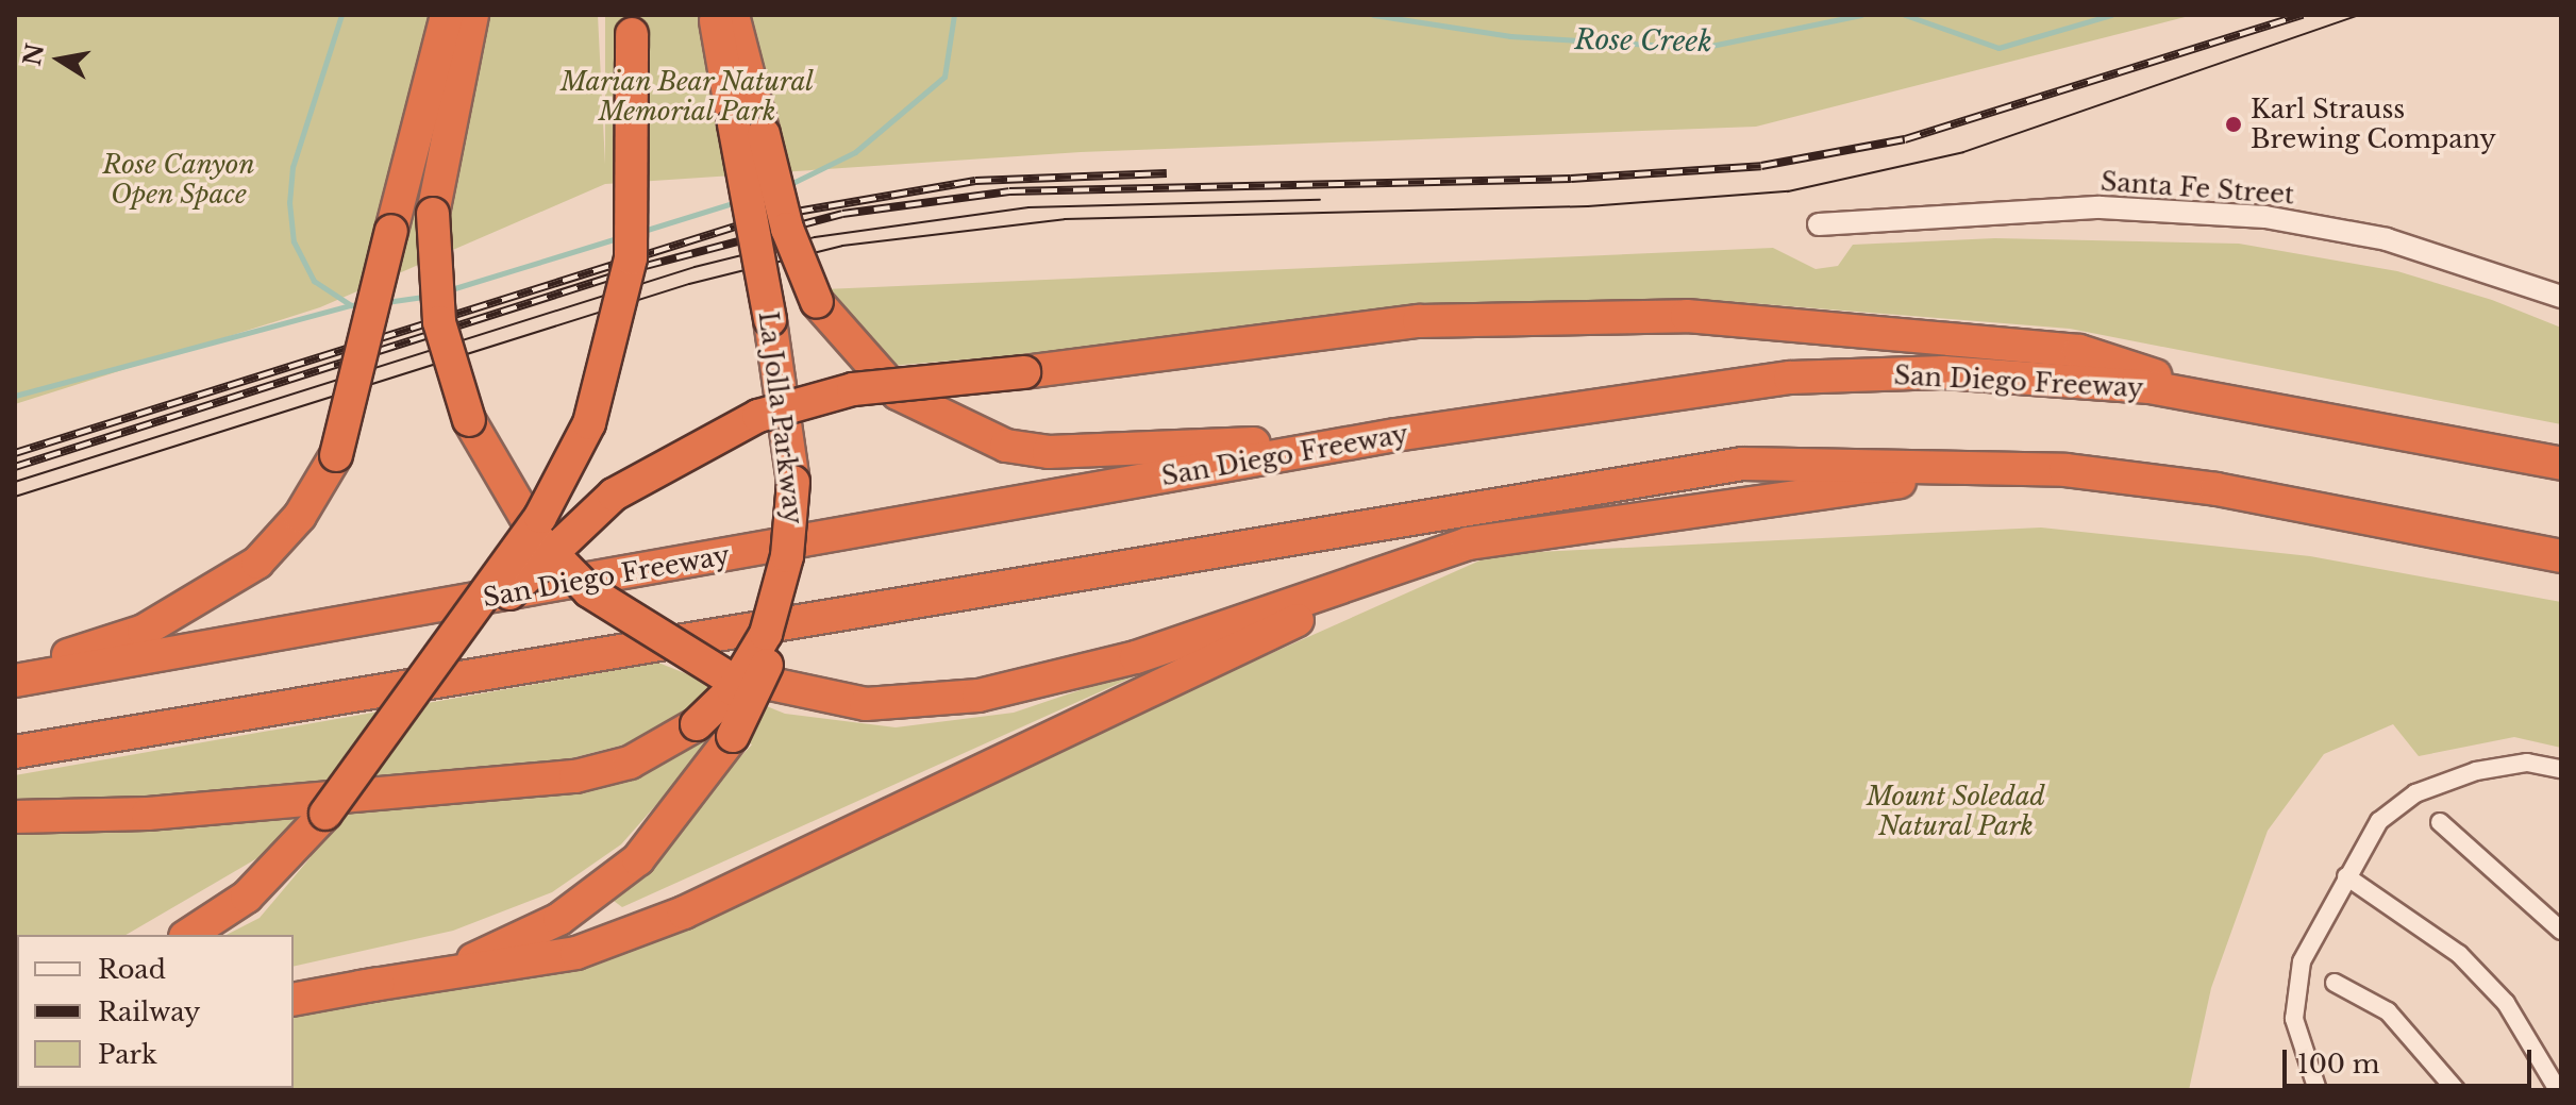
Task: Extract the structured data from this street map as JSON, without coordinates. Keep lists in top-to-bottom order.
{
  "streets": {
    "highway": ["San Diego Freeway", "La Jolla Parkway"],
    "street": ["Santa Fe Street"]
  },
  "water": ["Rose Creek"],
  "parks": ["Marian Bear Natural Memorial Park", "Rose Canyon Open Space", "Mount Soledad Natural Park"],
  "places": ["Karl Strauss Brewing Company"],
  "legend": ["Road", "Railway", "Park"],
  "scale_bar": "100 m",
  "north": "left"
}
